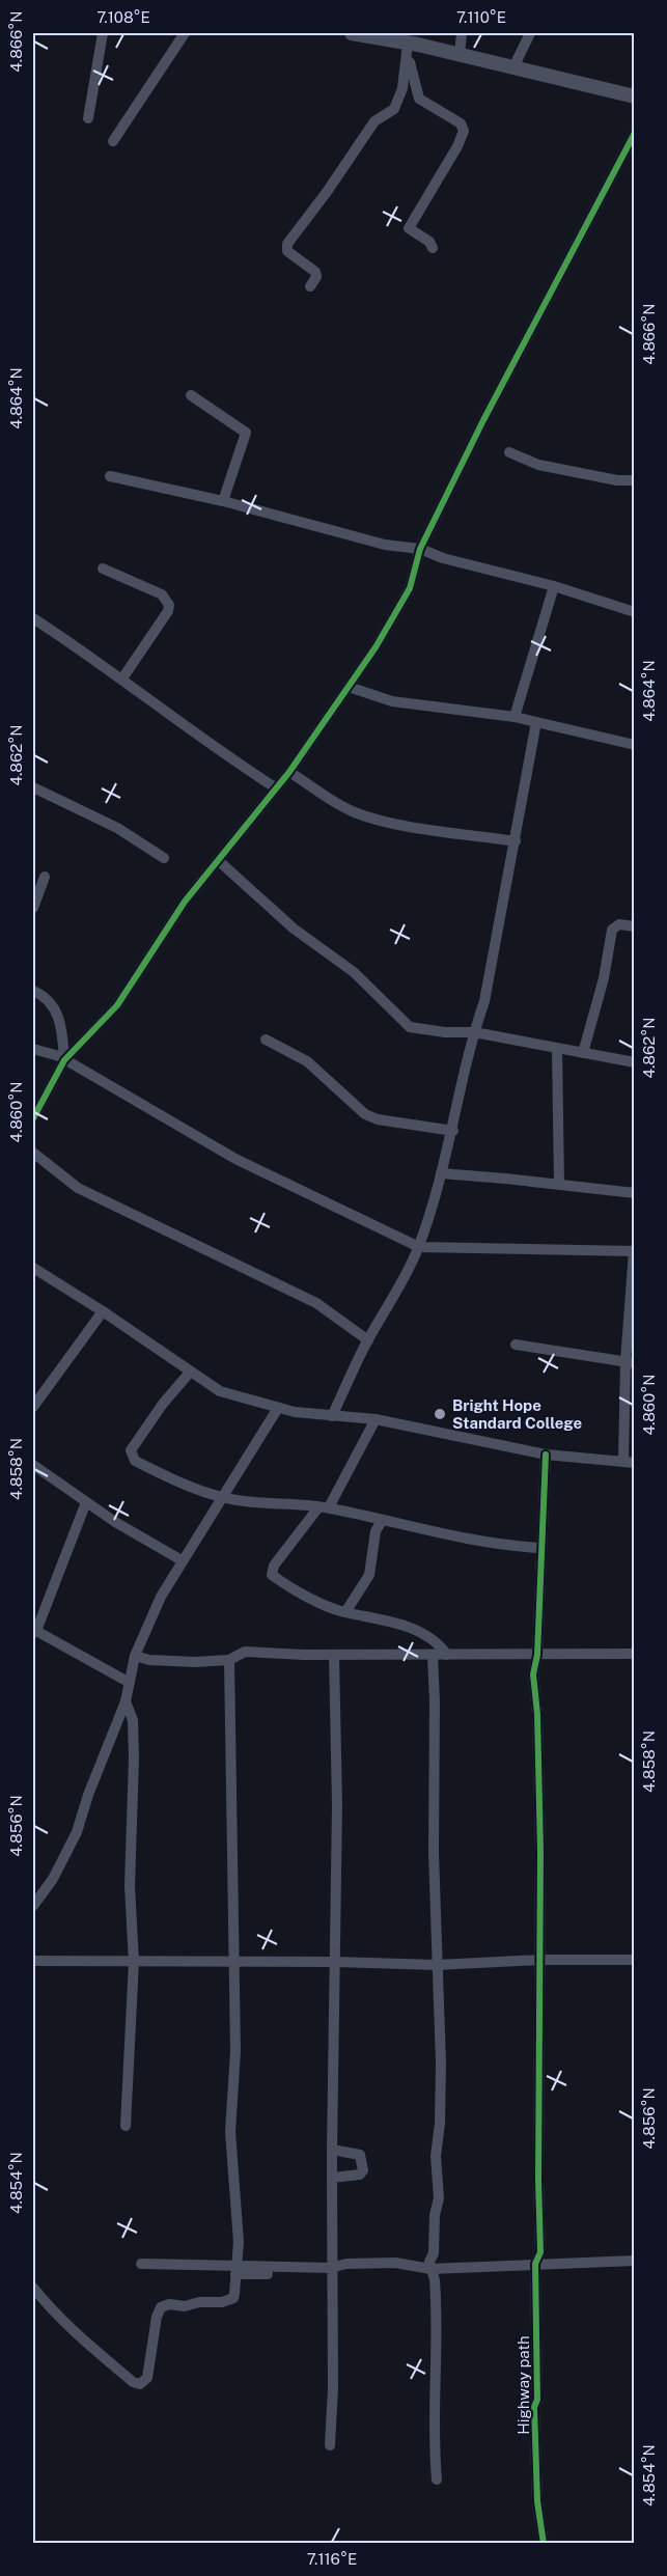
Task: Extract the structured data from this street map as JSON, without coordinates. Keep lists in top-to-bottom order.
{
  "streets": {
    "street": ["Highway path"]
  },
  "places": ["Bright Hope Standard College"],
  "coordinates": [
    "7.108°E",
    "7.110°E",
    "4.866°N",
    "4.864°N",
    "4.862°N",
    "4.860°N",
    "4.858°N",
    "4.856°N",
    "4.854°N",
    "7.116°E"
  ]
}
